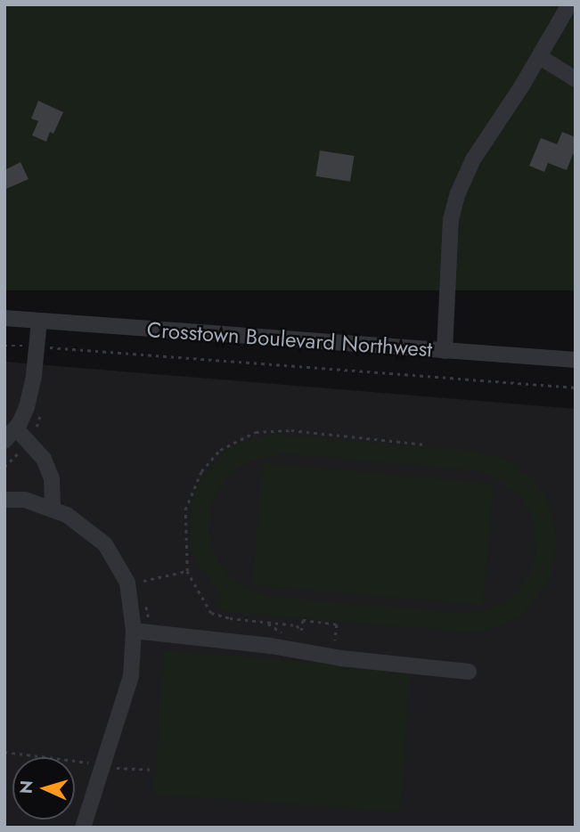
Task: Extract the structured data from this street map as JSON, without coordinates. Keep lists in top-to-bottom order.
{
  "streets": {
    "street": ["Crosstown Boulevard Northwest"]
  },
  "north": "left"
}
